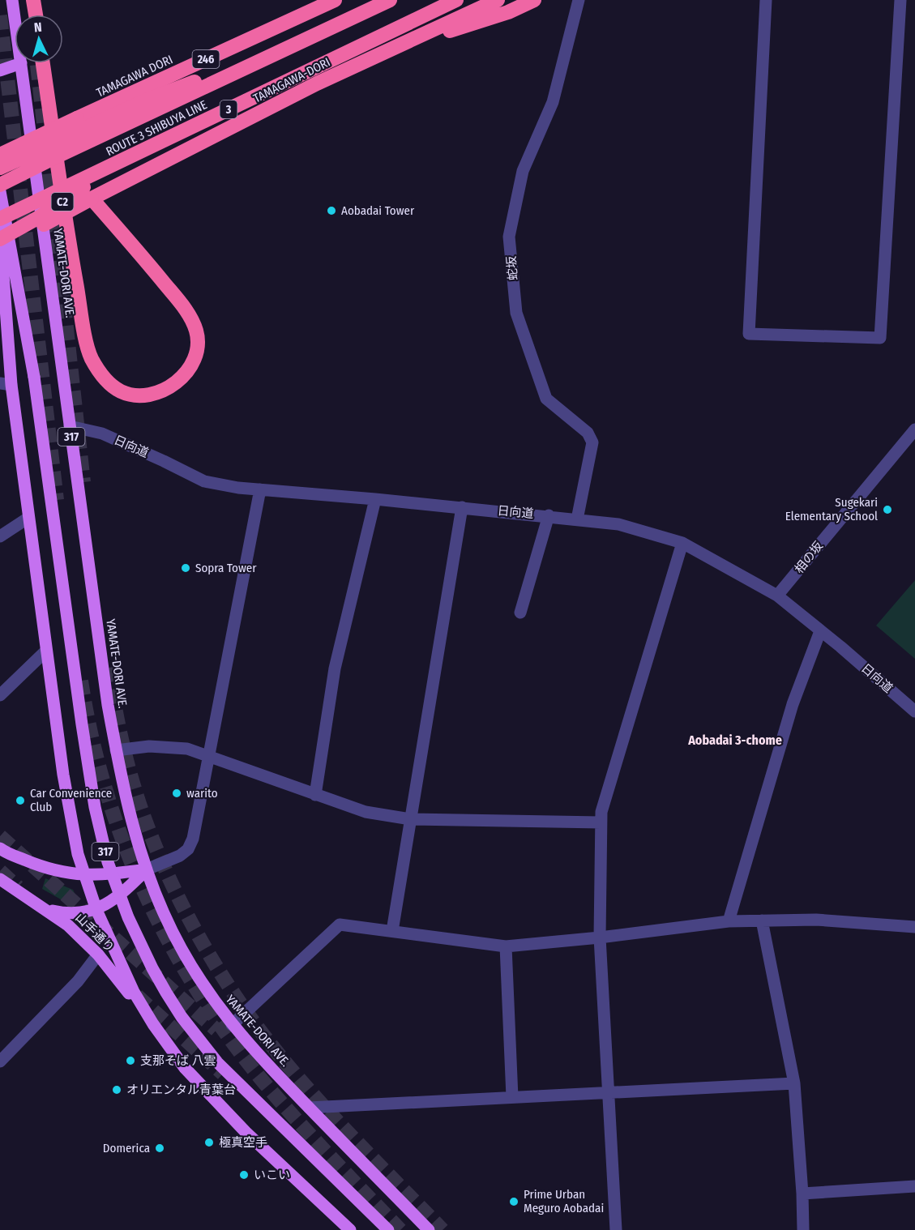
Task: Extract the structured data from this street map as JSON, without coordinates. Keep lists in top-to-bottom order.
{
  "streets": {
    "highway": [
      "246",
      "TAMAGAWA DORI",
      "TAMAGAWA-DORI",
      "3",
      "ROUTE 3 SHIBUYA LINE",
      "C2"
    ],
    "main road": ["YAMATE-DORI AVE.", "317", "山手通り"],
    "street": ["蛇坂", "日向道", "相の坂"]
  },
  "crossings": [
    ["ROUTE 3 SHIBUYA LINE", "C2"],
    ["蛇坂", "日向道"],
    ["YAMATE-DORI AVE.", "317"],
    ["YAMATE-DORI AVE.", "日向道"],
    ["日向道", "相の坂"]
  ],
  "districts": ["Aobadai 3-chome"],
  "places": [
    "Aobadai Tower",
    "Sugekari Elementary School",
    "Sopra Tower",
    "warito",
    "Car Convenience Club",
    "支那そば 八雲",
    "オリエンタル青葉台",
    "極真空手",
    "Domerica",
    "いこい",
    "Prime Urban Meguro Aobadai"
  ],
  "north": "top"
}
